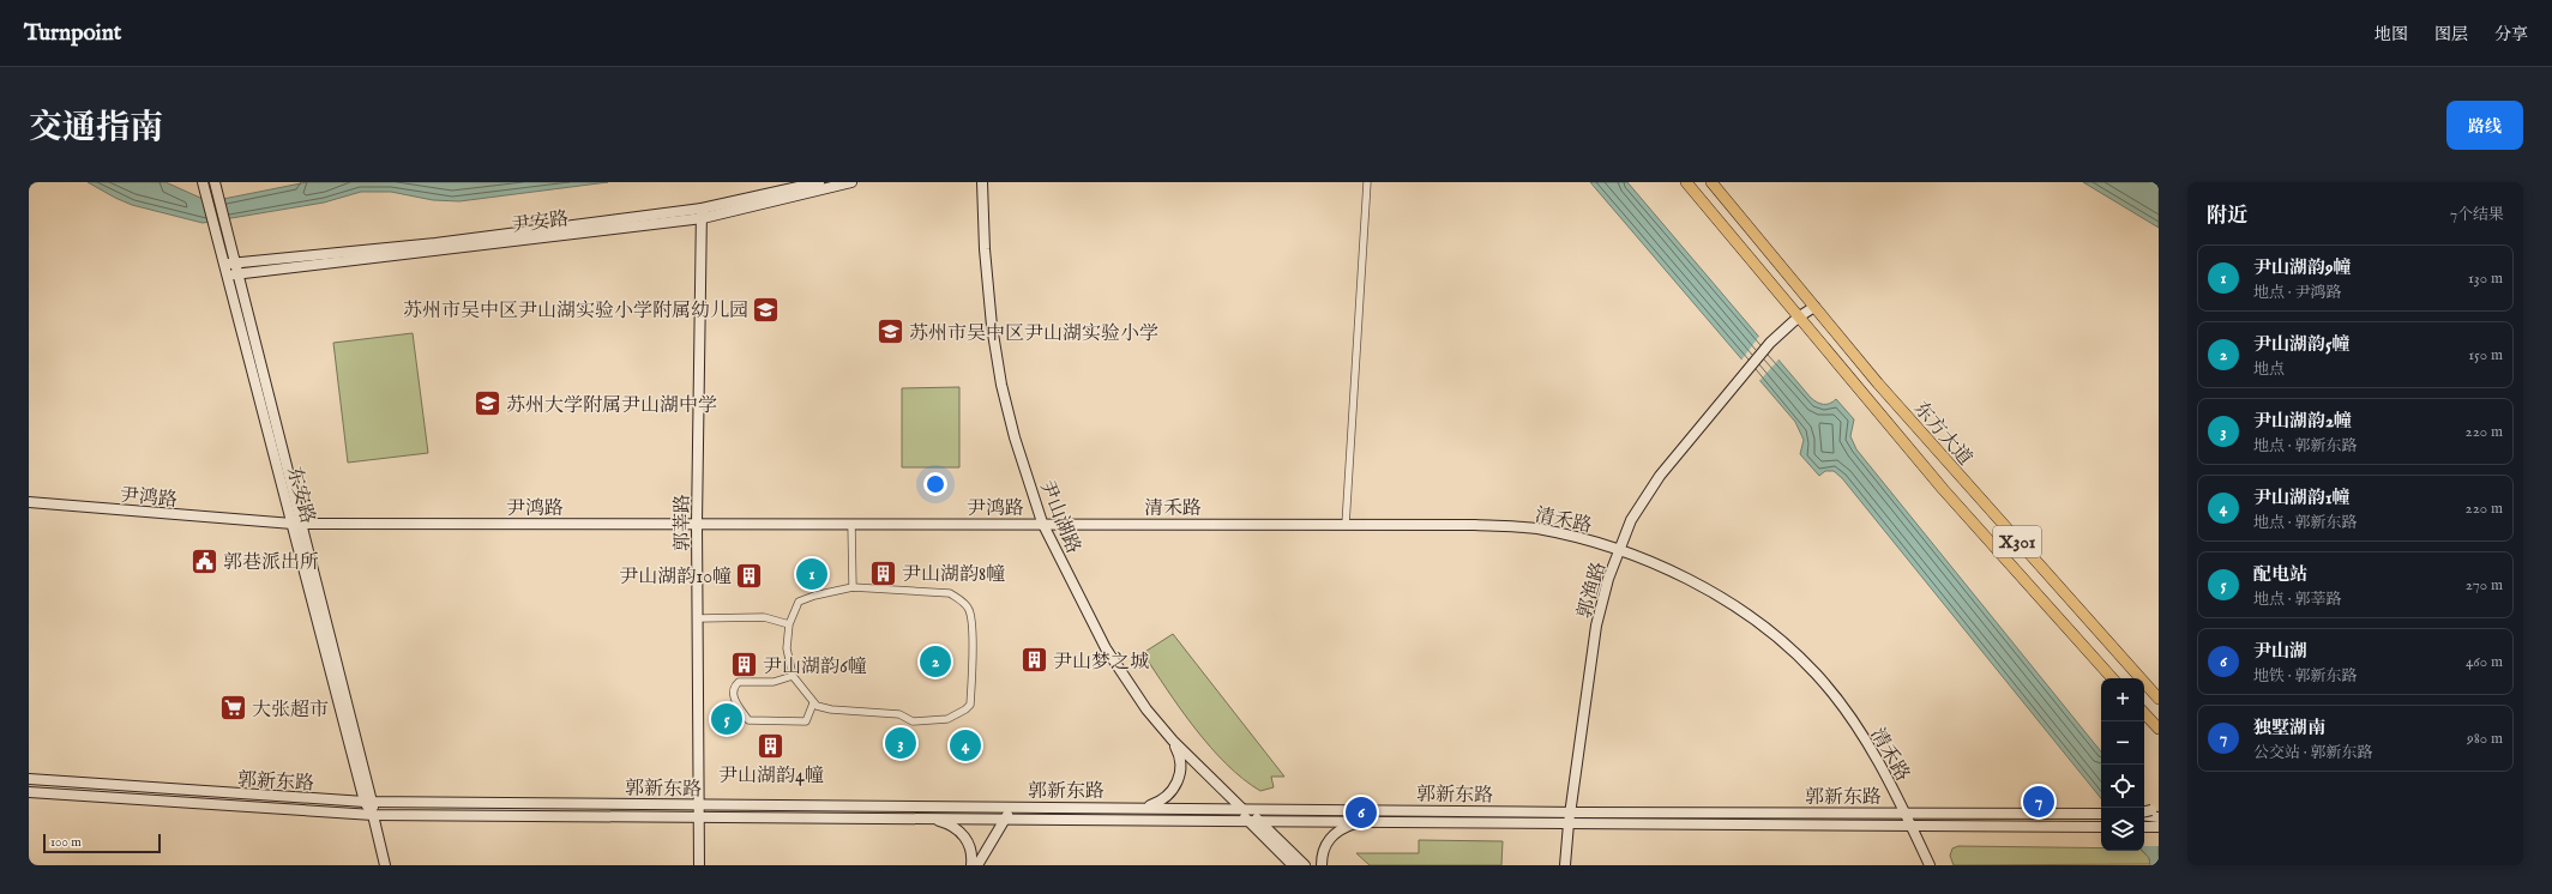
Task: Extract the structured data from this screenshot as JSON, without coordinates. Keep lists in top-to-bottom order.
{
  "streets": {
    "main road": [
      "尹安路",
      "东方大道",
      "东安路",
      "尹鸿路",
      "清禾路",
      "尹山湖路",
      "郭莘路",
      "X301",
      "郭渔路",
      "郭新东路"
    ]
  },
  "crossings": [
    ["尹安路", "东安路"],
    ["尹安路", "郭莘路"],
    ["东方大道", "郭渔路"],
    ["东安路", "尹鸿路"],
    ["东安路", "郭新东路"],
    ["尹鸿路", "清禾路"],
    ["尹鸿路", "尹山湖路"],
    ["尹鸿路", "郭莘路"],
    ["清禾路", "尹山湖路"],
    ["清禾路", "郭渔路"],
    ["清禾路", "郭新东路"],
    ["尹山湖路", "郭新东路"],
    ["郭莘路", "郭新东路"],
    ["郭渔路", "郭新东路"]
  ],
  "places": {
    "school or university": ["苏州市吴中区尹山湖实验小学附属幼儿园", "苏州市吴中区尹山湖实验小学", "苏州大学附属尹山湖中学"],
    "public building": ["郭巷派出所"],
    "building": [
      "尹山湖韵8幢",
      "尹山湖韵10幢",
      "尹山梦之城",
      "尹山湖韵6幢",
      "尹山湖韵4幢"
    ],
    "supermarket": ["大张超市"]
  },
  "scale_bar": "100 m",
  "page": {
    "header": "Turnpoint",
    "nav": ["地图", "图层", "分享"],
    "title": "交通指南",
    "buttons": "路线",
    "heading": ["附近", "7个结果"],
    "list": [
      {
        "mark": "1",
        "name": "尹山湖韵9幢",
        "note": "地点 · 尹鸿路",
        "value": "130 m"
      },
      {
        "mark": "2",
        "name": "尹山湖韵5幢",
        "note": "地点",
        "value": "150 m"
      },
      {
        "mark": "3",
        "name": "尹山湖韵2幢",
        "note": "地点 · 郭新东路",
        "value": "220 m"
      },
      {
        "mark": "4",
        "name": "尹山湖韵1幢",
        "note": "地点 · 郭新东路",
        "value": "220 m"
      },
      {
        "mark": "5",
        "name": "配电站",
        "note": "地点 · 郭莘路",
        "value": "270 m"
      },
      {
        "mark": "6",
        "name": "尹山湖",
        "note": "地铁 · 郭新东路",
        "value": "460 m"
      },
      {
        "mark": "7",
        "name": "独墅湖南",
        "note": "公交站 · 郭新东路",
        "value": "980 m"
      }
    ],
    "pins": [
      "1",
      "2",
      "5",
      "3",
      "4",
      "7",
      "6"
    ],
    "map_buttons": ["+", "−"],
    "scale": "100 m"
  }
}
